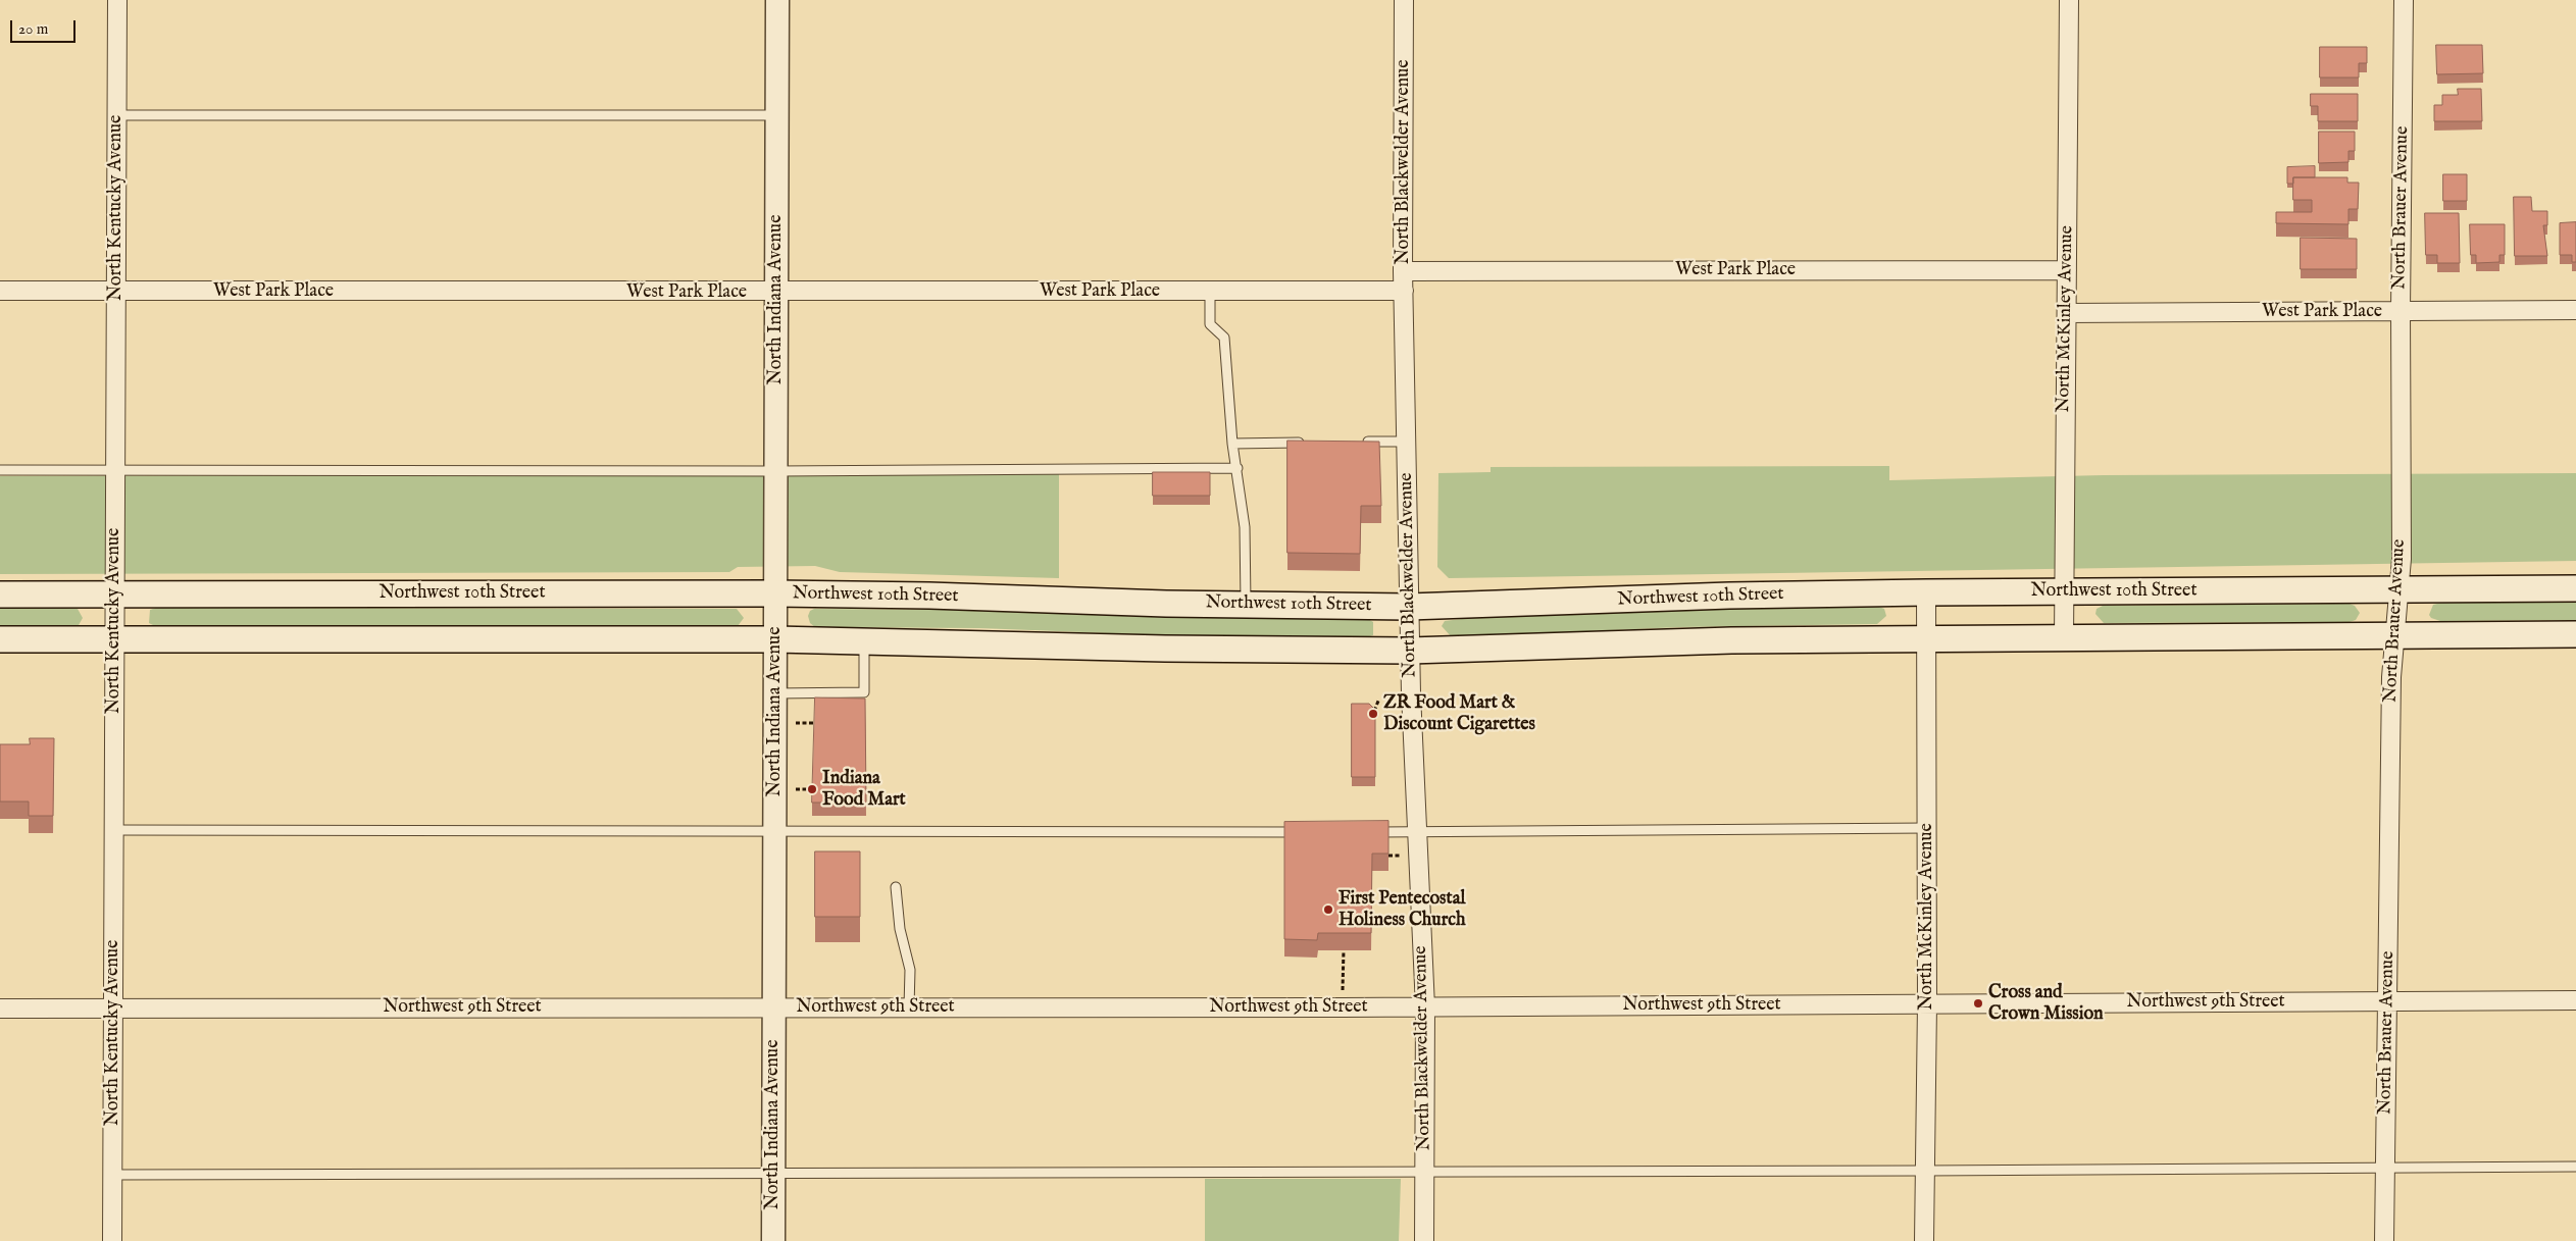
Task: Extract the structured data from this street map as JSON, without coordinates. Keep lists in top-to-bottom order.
{
  "streets": {
    "main road": ["Northwest 10th Street"],
    "street": [
      "North Blackwelder Avenue",
      "North Kentucky Avenue",
      "North Brauer Avenue",
      "West Park Place",
      "North Indiana Avenue",
      "North McKinley Avenue",
      "Northwest 9th Street"
    ]
  },
  "crossings": [
    ["North Blackwelder Avenue", "West Park Place"],
    ["North Blackwelder Avenue", "Northwest 10th Street"],
    ["North Blackwelder Avenue", "Northwest 9th Street"],
    ["North Kentucky Avenue", "West Park Place"],
    ["North Kentucky Avenue", "Northwest 10th Street"],
    ["North Kentucky Avenue", "Northwest 9th Street"],
    ["North Brauer Avenue", "West Park Place"],
    ["North Brauer Avenue", "Northwest 10th Street"],
    ["North Brauer Avenue", "Northwest 9th Street"],
    ["West Park Place", "North Indiana Avenue"],
    ["West Park Place", "North McKinley Avenue"],
    ["North Indiana Avenue", "Northwest 10th Street"],
    ["North Indiana Avenue", "Northwest 9th Street"],
    ["North McKinley Avenue", "Northwest 10th Street"],
    ["North McKinley Avenue", "Northwest 9th Street"]
  ],
  "places": [
    "ZR Food Mart & Discount Cigarettes",
    "Indiana Food Mart",
    "First Pentecostal Holiness Church",
    "Cross and Crown Mission"
  ],
  "scale_bar": "20 m"
}
